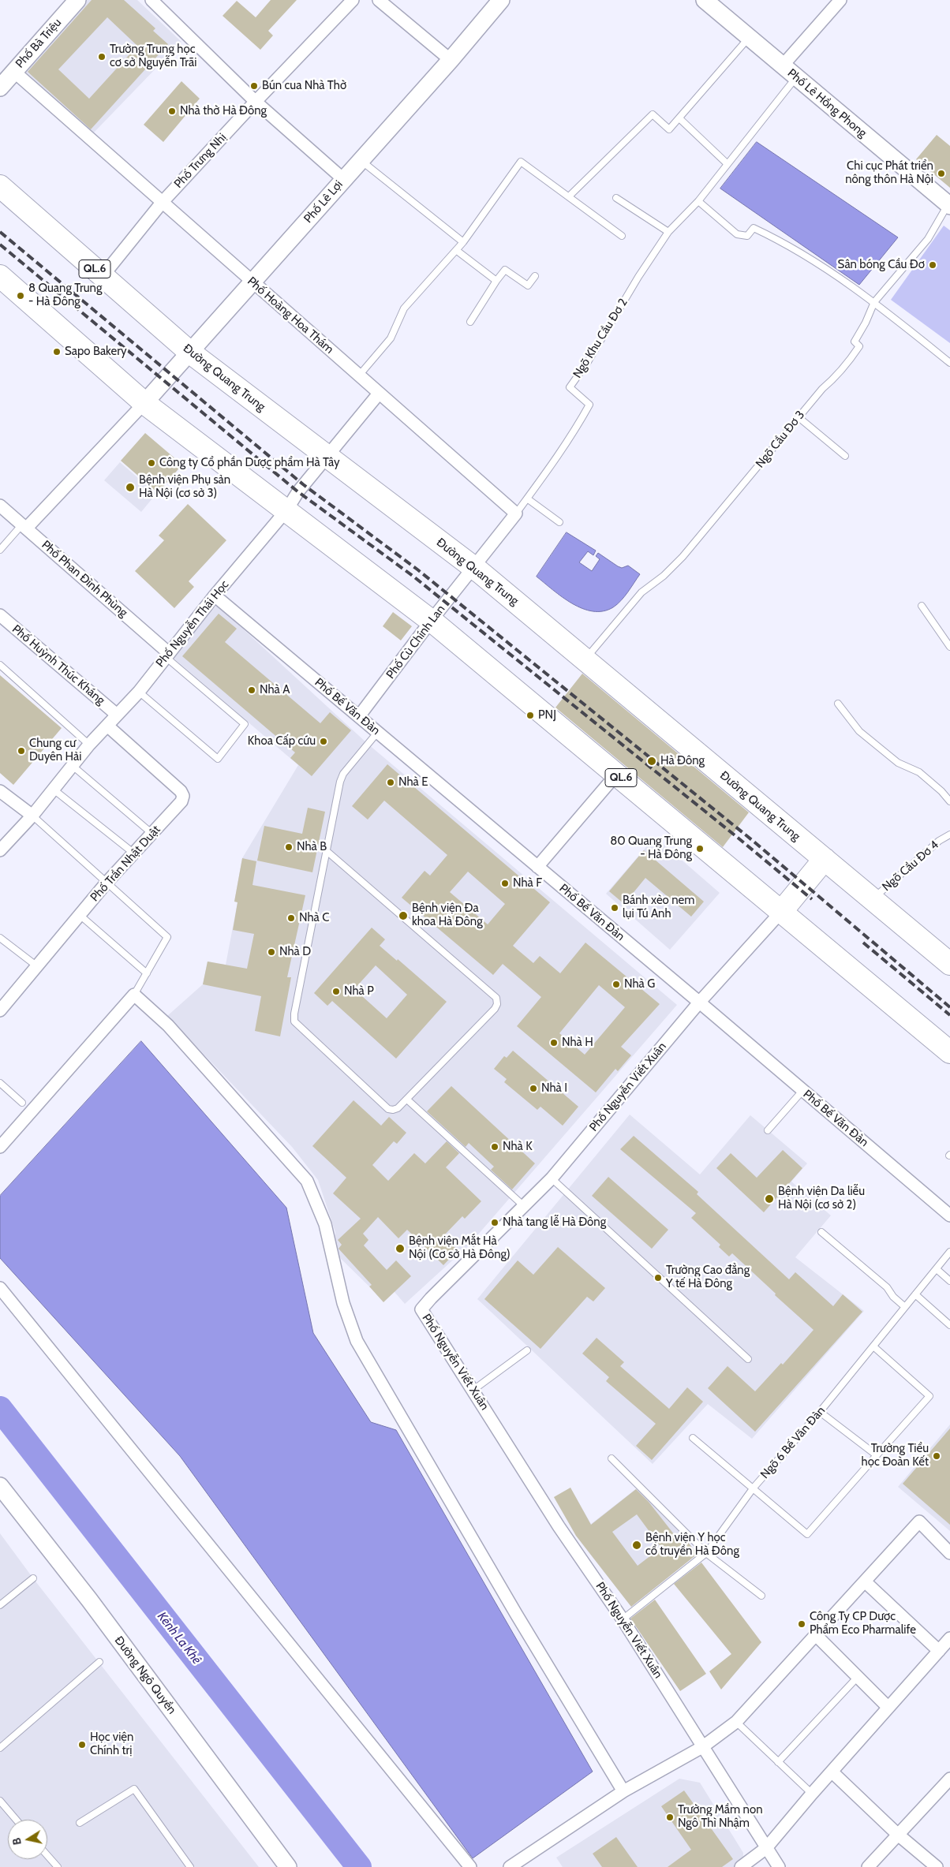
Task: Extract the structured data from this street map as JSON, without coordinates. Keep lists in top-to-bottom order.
{
  "streets": {
    "highway": ["QL.6", "Đường Quang Trung"],
    "street": [
      "Phố Bà Triệu",
      "Phố Lê Hồng Phong",
      "Phố Trưng Nhị",
      "Phố Lê Lợi",
      "Phố Hoàng Hoa Thám",
      "Phố Phan Đình Phùng",
      "Phố Nguyễn Thái Học",
      "Phố Cù Chính Lan",
      "Phố Huỳnh Thúc Kháng",
      "Phố Bế Văn Đàn",
      "Phố Trần Nhật Duật",
      "Phố Nguyễn Viết Xuân",
      "Đường Ngô Quyền"
    ],
    "lane": [
      "Ngõ Khu Cầu Đơ 2",
      "Ngõ Cầu Đơ 3",
      "Ngõ Cầu Đơ 4",
      "Ngõ 6 Bế Văn Đàn"
    ]
  },
  "crossings": [
    ["Phố Bà Triệu", "Phố Hoàng Hoa Thám"],
    ["Phố Lê Hồng Phong", "Ngõ Khu Cầu Đơ 2"],
    ["Phố Lê Hồng Phong", "Ngõ Cầu Đơ 3"],
    ["Phố Trưng Nhị", "Phố Hoàng Hoa Thám"],
    ["Phố Trưng Nhị", "Đường Quang Trung"],
    ["Phố Lê Lợi", "QL.6"],
    ["Phố Lê Lợi", "Phố Hoàng Hoa Thám"],
    ["Phố Lê Lợi", "Đường Quang Trung"],
    ["QL.6", "Phố Nguyễn Thái Học"],
    ["QL.6", "Phố Cù Chính Lan"],
    ["QL.6", "Phố Nguyễn Viết Xuân"],
    ["Phố Hoàng Hoa Thám", "Ngõ Khu Cầu Đơ 2"],
    ["Phố Hoàng Hoa Thám", "Phố Nguyễn Thái Học"],
    ["Đường Quang Trung", "Ngõ Cầu Đơ 3"],
    ["Đường Quang Trung", "Phố Nguyễn Thái Học"],
    ["Đường Quang Trung", "Phố Cù Chính Lan"],
    ["Đường Quang Trung", "Ngõ Cầu Đơ 4"],
    ["Phố Phan Đình Phùng", "Phố Nguyễn Thái Học"],
    ["Phố Nguyễn Thái Học", "Phố Huỳnh Thúc Kháng"],
    ["Phố Nguyễn Thái Học", "Phố Bế Văn Đàn"],
    ["Phố Nguyễn Thái Học", "Phố Trần Nhật Duật"],
    ["Phố Cù Chính Lan", "Phố Bế Văn Đàn"],
    ["Phố Bế Văn Đàn", "Phố Nguyễn Viết Xuân"],
    ["Phố Nguyễn Viết Xuân", "Ngõ 6 Bế Văn Đàn"]
  ],
  "water": ["Kênh La Khê"],
  "places": [
    "Trường Trung học cơ sở Nguyễn Trãi",
    "Bún cua Nhà Thờ",
    "Nhà thờ Hà Đông",
    "Chi cục Phát triển nông thôn Hà Nội",
    "Sân bóng Cầu Đơ",
    "8 Quang Trung - Hà Đông",
    "Sapo Bakery",
    "Công ty Cổ phần Dược phẩm Hà Tây",
    "Bệnh viện Phụ sản Hà Nội (cơ sở 3)",
    "Nhà A",
    "PNJ",
    "Khoa Cấp cứu",
    "Chung cư Duyên Hải",
    "Hà Đông",
    "Nhà E",
    "Nhà B",
    "80 Quang Trung - Hà Đông",
    "Nhà F",
    "Bánh xèo nem lụi Tú Anh",
    "Bệnh viện Đa khoa Hà Đông",
    "Nhà C",
    "Nhà D",
    "Nhà G",
    "Nhà P",
    "Nhà H",
    "Nhà I",
    "Nhà K",
    "Bệnh viện Da liễu Hà Nội (cơ sở 2)",
    "Nhà tang lễ Hà Đông",
    "Bệnh viện Mắt Hà Nội (Cơ sở Hà Đông)",
    "Trường Cao đẳng Y tế Hà Đông",
    "Trường Tiểu học Đoàn Kết",
    "Bệnh viện Y học cổ truyền Hà Đông",
    "Công Ty CP Dược Phẩm Eco Pharmalife",
    "Học viện Chính trị",
    "Trường Mầm non Ngô Thì Nhậm"
  ],
  "north": "left"
}
